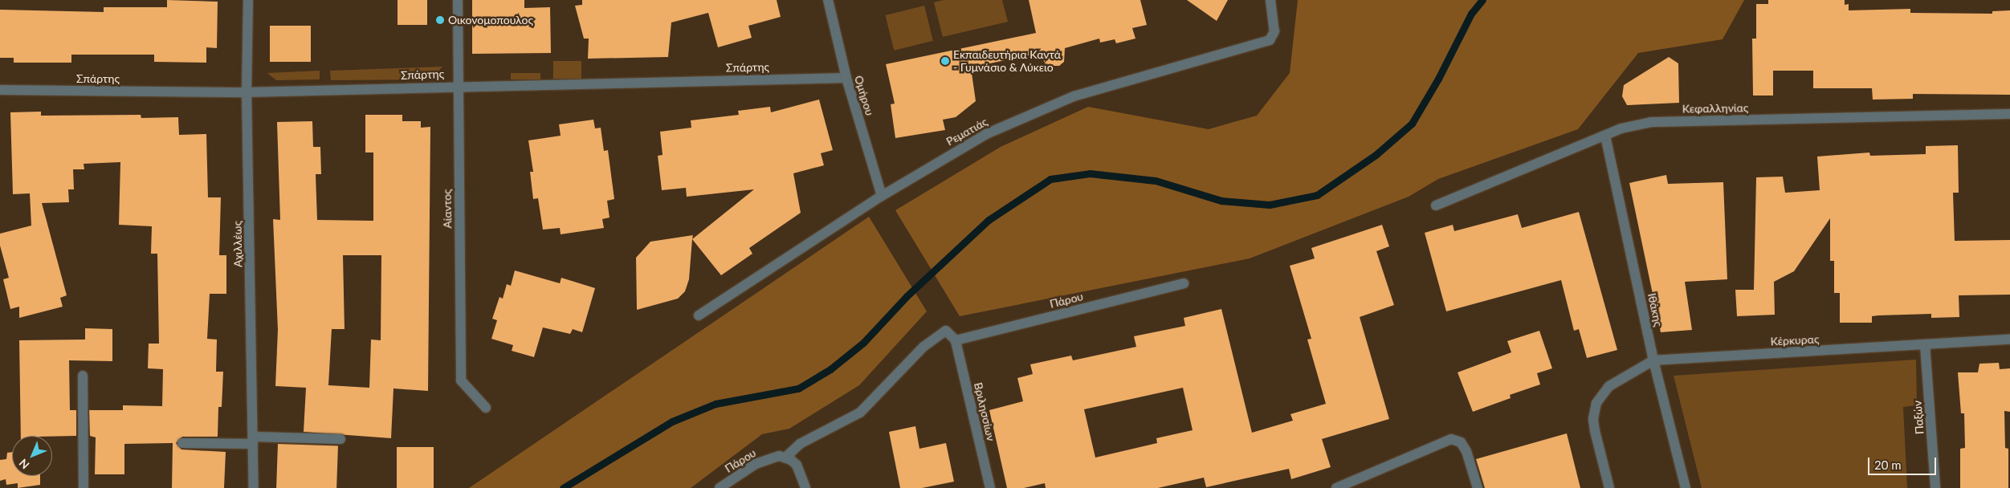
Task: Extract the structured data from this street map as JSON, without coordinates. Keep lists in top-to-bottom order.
{
  "streets": {
    "street": [
      "Σπάρτης",
      "Ομήρου",
      "Κεφαλληνίας",
      "Ρεματιάς",
      "Αίαντος",
      "Αχιλλέως",
      "Πάρου",
      "Ιθάκης",
      "Κέρκυρας",
      "Βριλησσίων",
      "Παξών"
    ]
  },
  "crossings": [
    ["Σπάρτης", "Ομήρου"],
    ["Σπάρτης", "Αίαντος"],
    ["Σπάρτης", "Αχιλλέως"],
    ["Ομήρου", "Ρεματιάς"],
    ["Κεφαλληνίας", "Ιθάκης"],
    ["Πάρου", "Βριλησσίων"],
    ["Ιθάκης", "Κέρκυρας"],
    ["Κέρκυρας", "Παξών"]
  ],
  "places": ["Οικονομοπουλος", "Εκπαιδευτήρια Καντά - Γυμνάσιο & Λύκειο"],
  "scale_bar": "20 m",
  "north": "bottom left"
}
